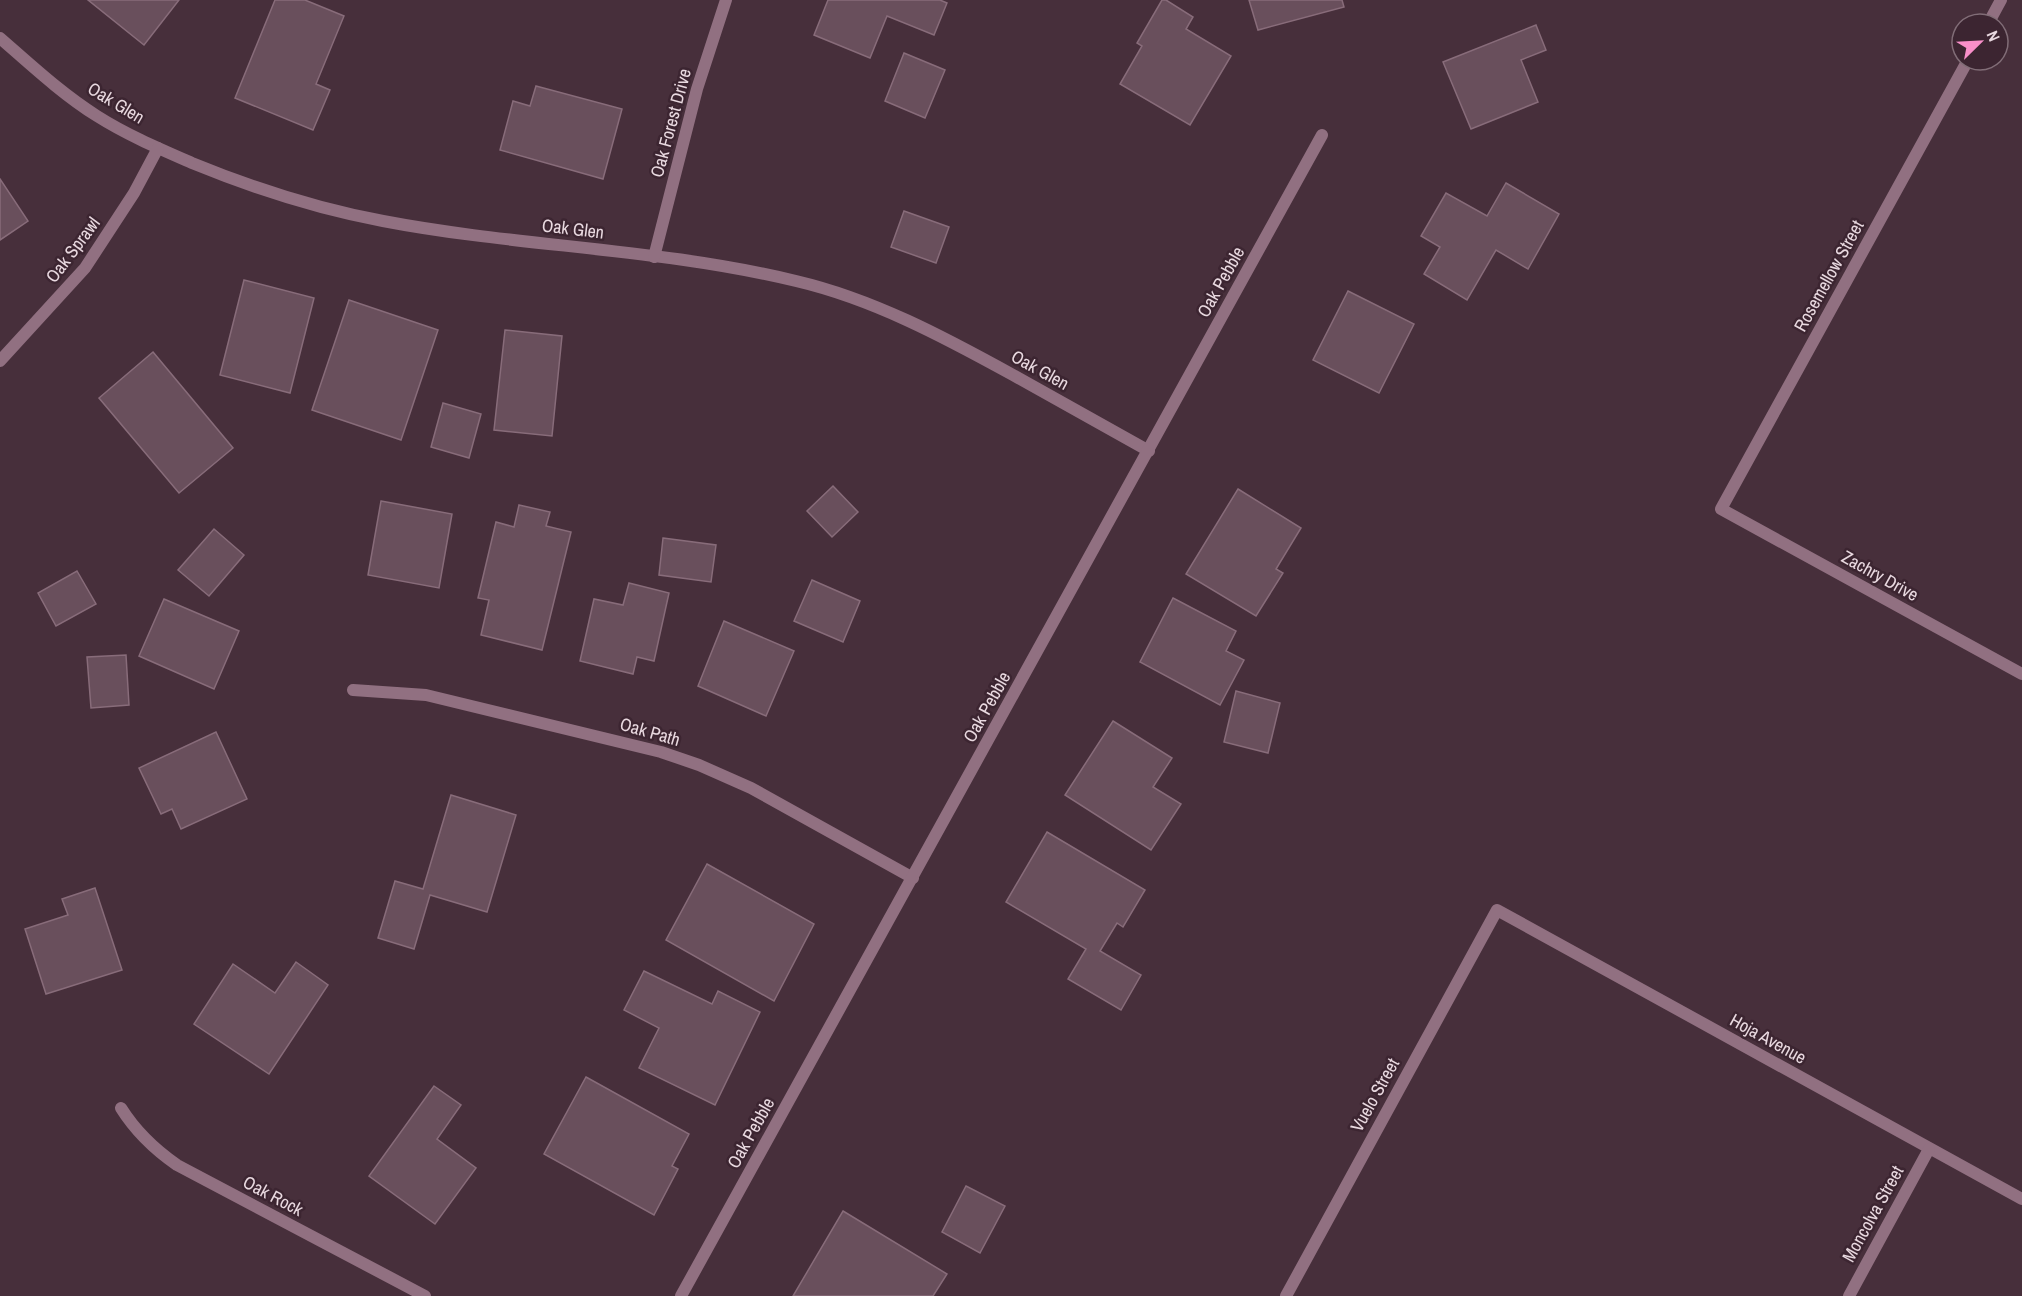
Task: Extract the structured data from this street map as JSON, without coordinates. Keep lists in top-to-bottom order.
{
  "streets": {
    "street": [
      "Oak Glen",
      "Oak Forest Drive",
      "Oak Sprawl",
      "Rosemellow Street",
      "Oak Pebble",
      "Zachry Drive",
      "Oak Path",
      "Hoja Avenue",
      "Vuelo Street",
      "Oak Rock",
      "Moncolva Street"
    ]
  },
  "crossings": [
    ["Oak Glen", "Oak Forest Drive"],
    ["Oak Glen", "Oak Sprawl"],
    ["Oak Glen", "Oak Pebble"],
    ["Rosemellow Street", "Zachry Drive"],
    ["Oak Pebble", "Oak Path"],
    ["Hoja Avenue", "Vuelo Street"],
    ["Hoja Avenue", "Moncolva Street"]
  ],
  "north": "top right"
}
